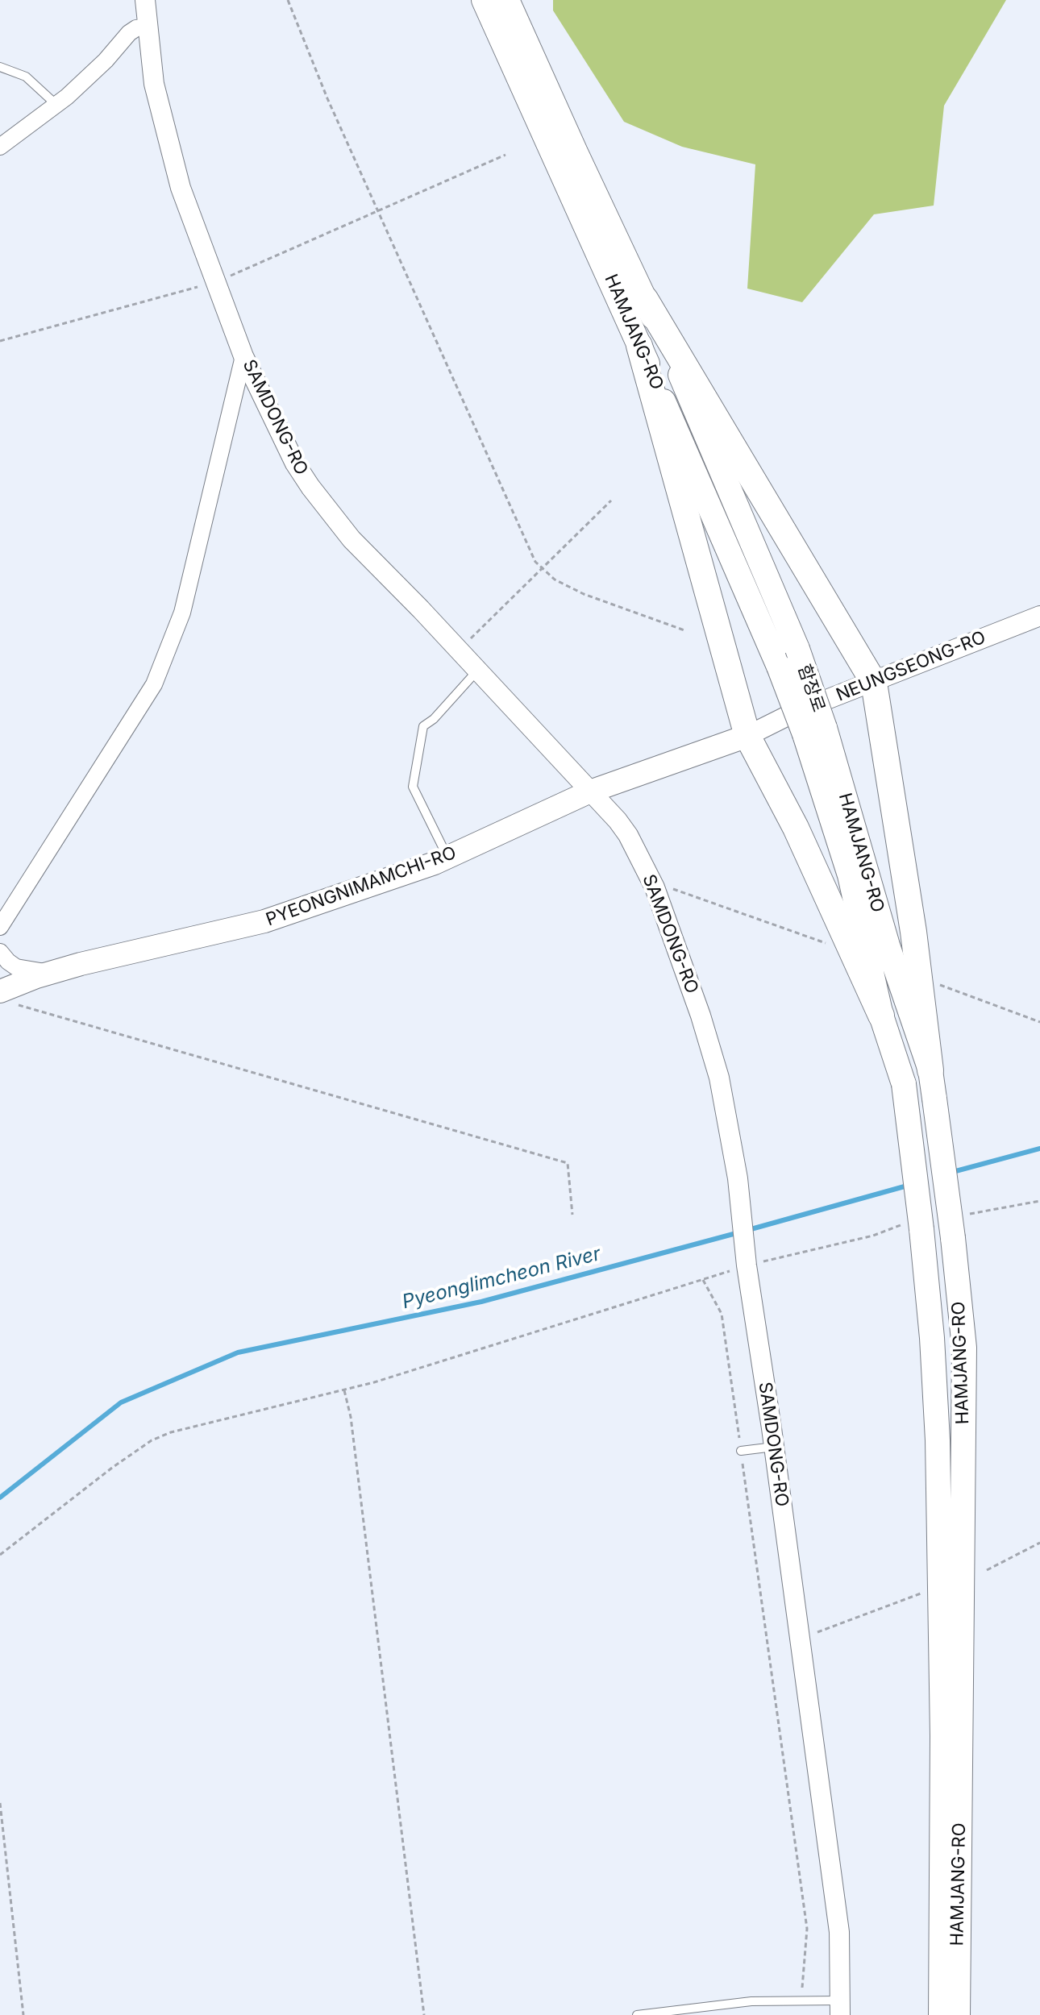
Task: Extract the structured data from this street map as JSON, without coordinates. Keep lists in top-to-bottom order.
{
  "streets": {
    "main road": ["HAMJANG-RO", "함장로", "PYEONGNIMAMCHI-RO"],
    "street": ["SAMDONG-RO", "NEUNGSEONG-RO"]
  },
  "crossings": [
    ["HAMJANG-RO", "함장로"],
    ["SAMDONG-RO", "PYEONGNIMAMCHI-RO"],
    ["NEUNGSEONG-RO", "PYEONGNIMAMCHI-RO"]
  ],
  "water": ["Pyeonglimcheon River"]
}
